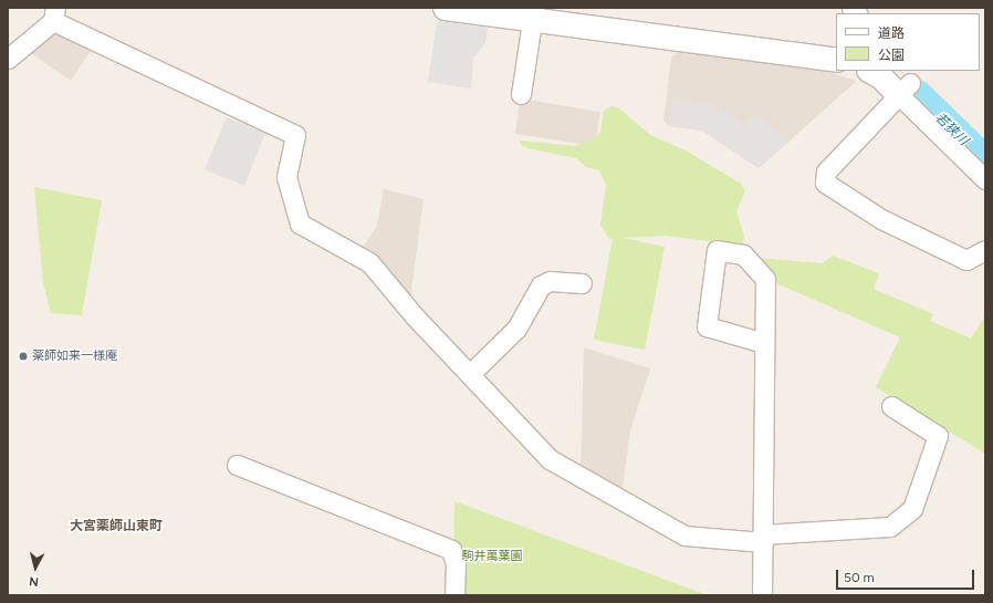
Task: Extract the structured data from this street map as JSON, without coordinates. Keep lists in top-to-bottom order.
{
  "districts": ["大宮薬師山東町"],
  "water": ["若狭川"],
  "parks": ["駒井萬葉園"],
  "places": ["薬師如来一様庵"],
  "legend": ["道路", "公園"],
  "scale_bar": "50 m",
  "north": "bottom"
}
